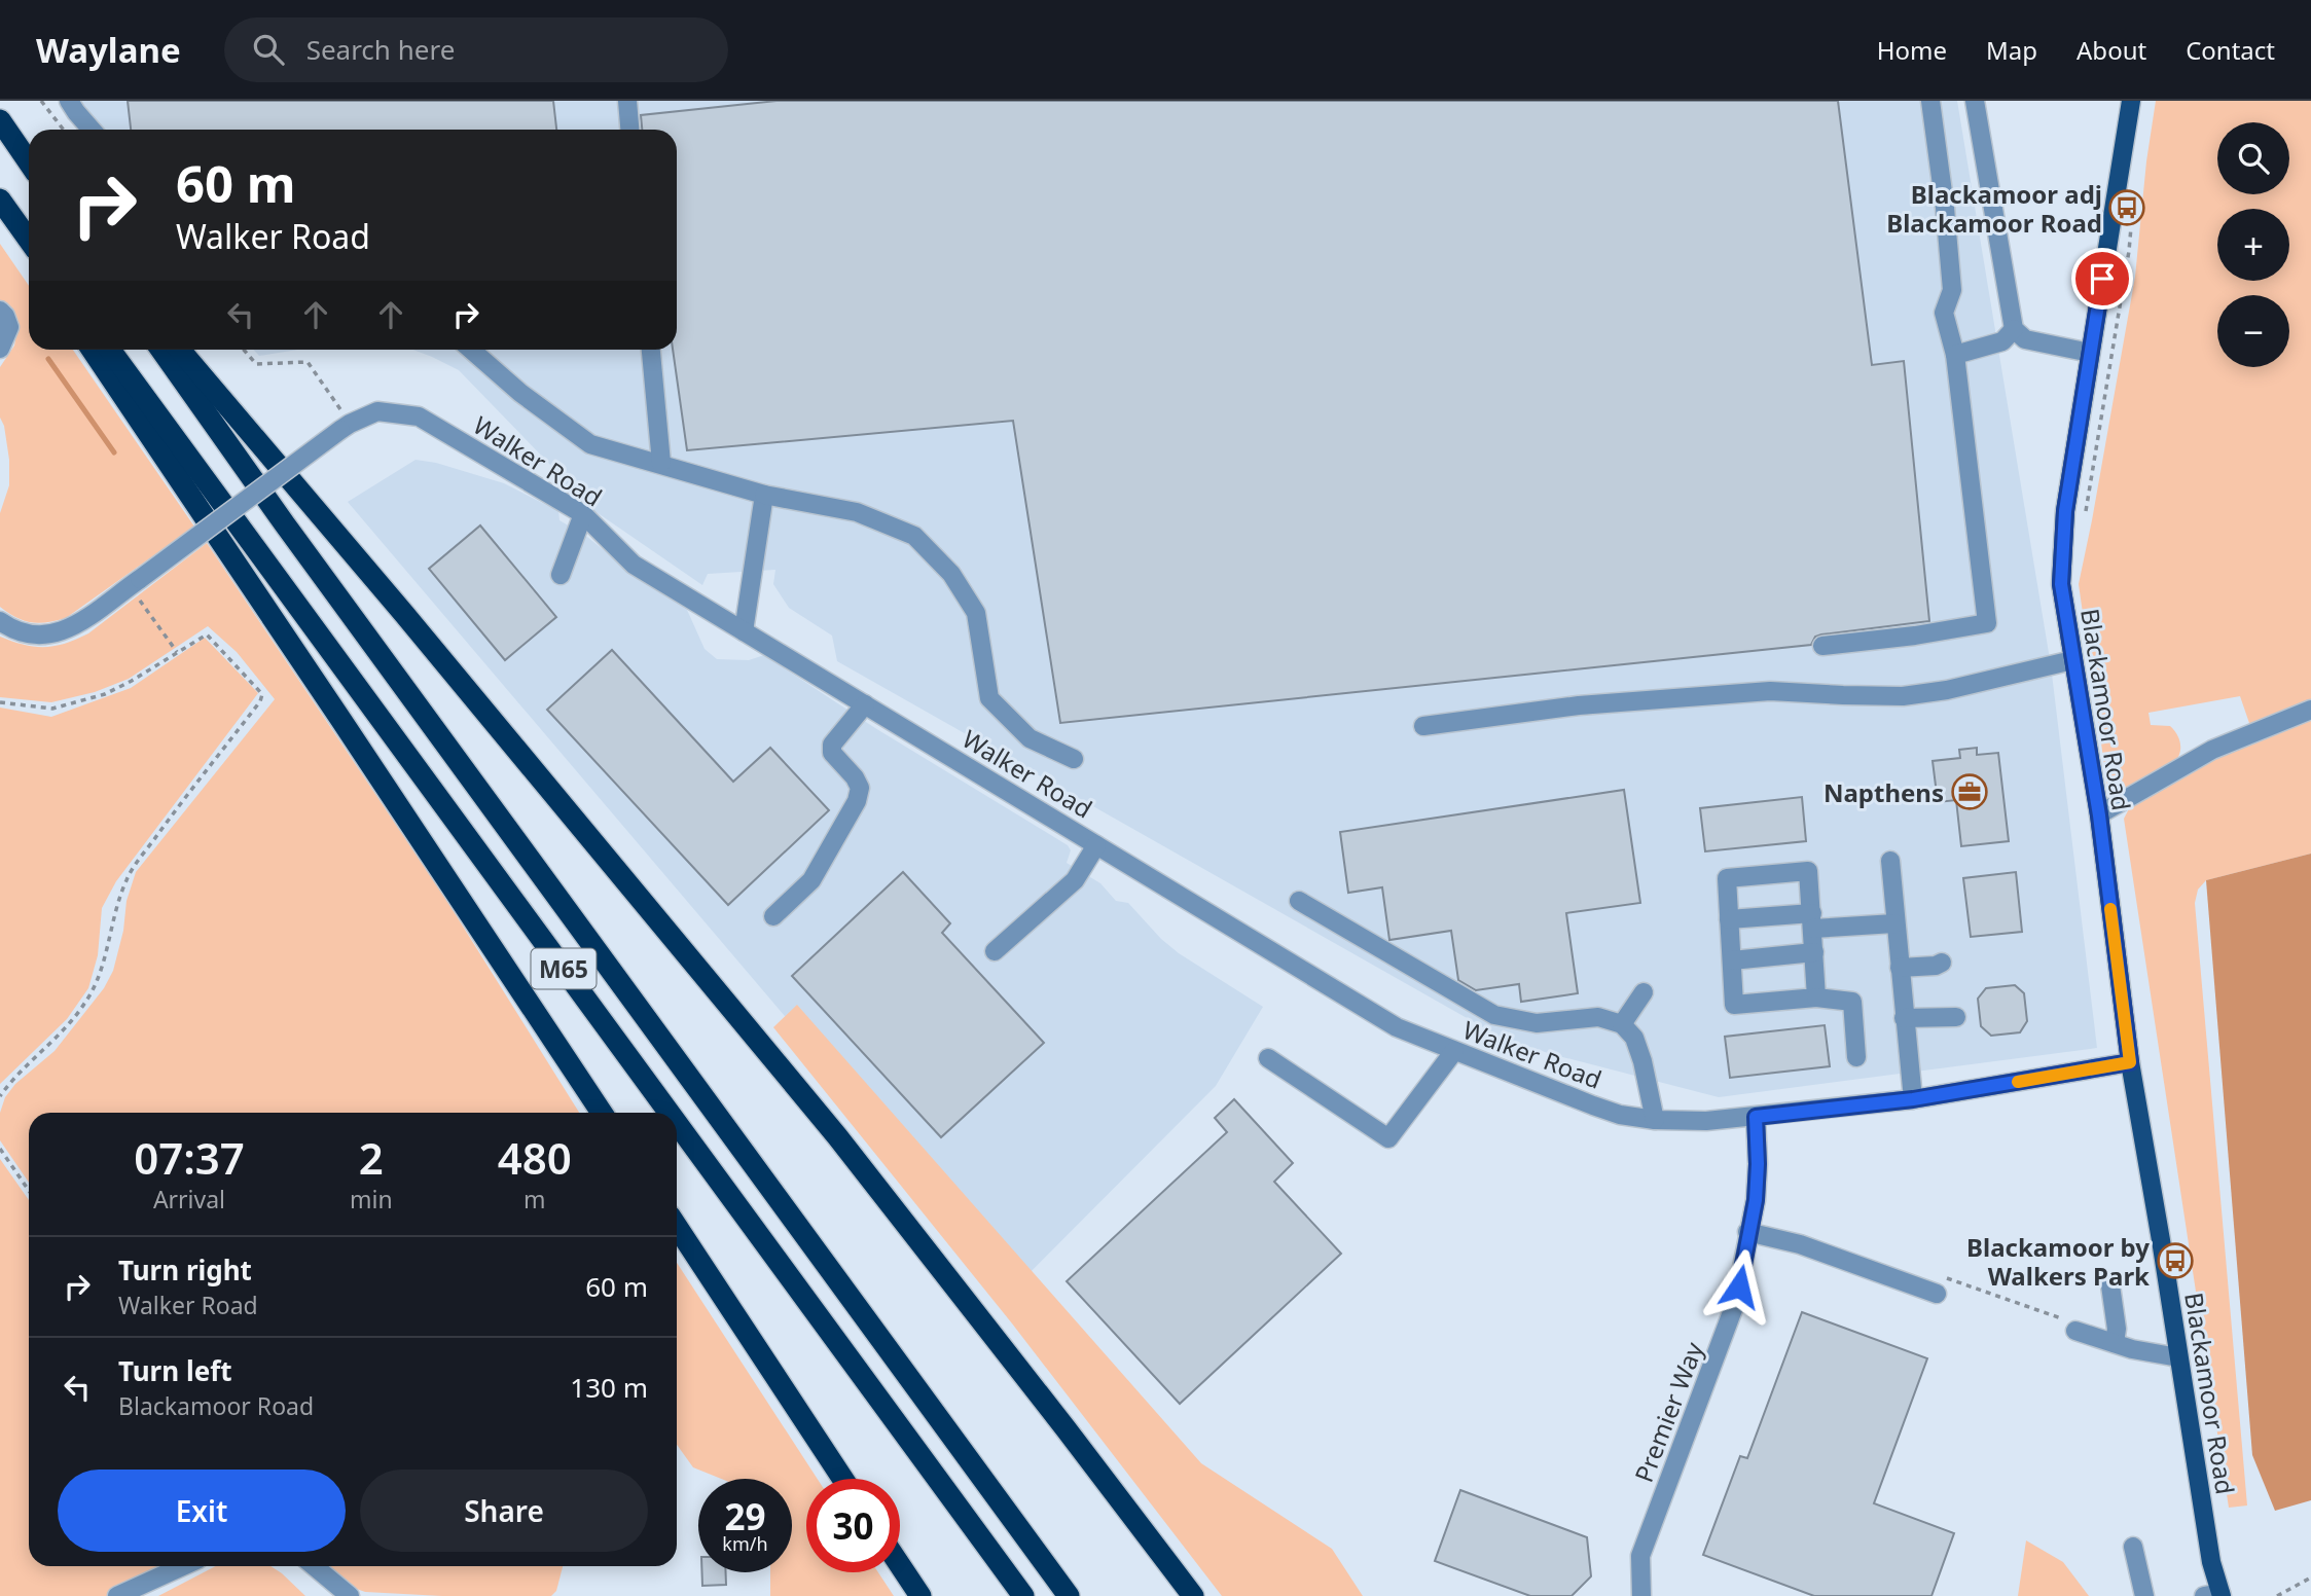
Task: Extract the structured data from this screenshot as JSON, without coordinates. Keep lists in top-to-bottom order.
{
  "streets": {
    "highway": ["M65"],
    "main road": ["Blackamoor Road"],
    "street": ["Walker Road", "Premier Way"]
  },
  "crossings": [
    ["Walker Road", "Blackamoor Road"],
    ["Walker Road", "Premier Way"]
  ],
  "places": {
    "bus stop": ["Blackamoor adj Blackamoor Road", "Blackamoor by Walkers Park"],
    "office": ["Napthens"]
  },
  "page": {
    "header": "Waylane",
    "search": "Search here",
    "nav": [
      "Home",
      "Map",
      "About",
      "Contact"
    ],
    "map_buttons": ["+", "−"],
    "turn": ["60 m", "Walker Road"],
    "eta": [
      "07:37",
      "Arrival",
      "2",
      "min",
      "480",
      "m"
    ],
    "list": [
      {
        "name": "Turn right",
        "note": "Walker Road",
        "value": "60 m"
      },
      {
        "name": "Turn left",
        "note": "Blackamoor Road",
        "value": "130 m"
      }
    ],
    "buttons": ["Exit", "Share"],
    "speed": "29 km/h",
    "limit": "30"
  }
}
